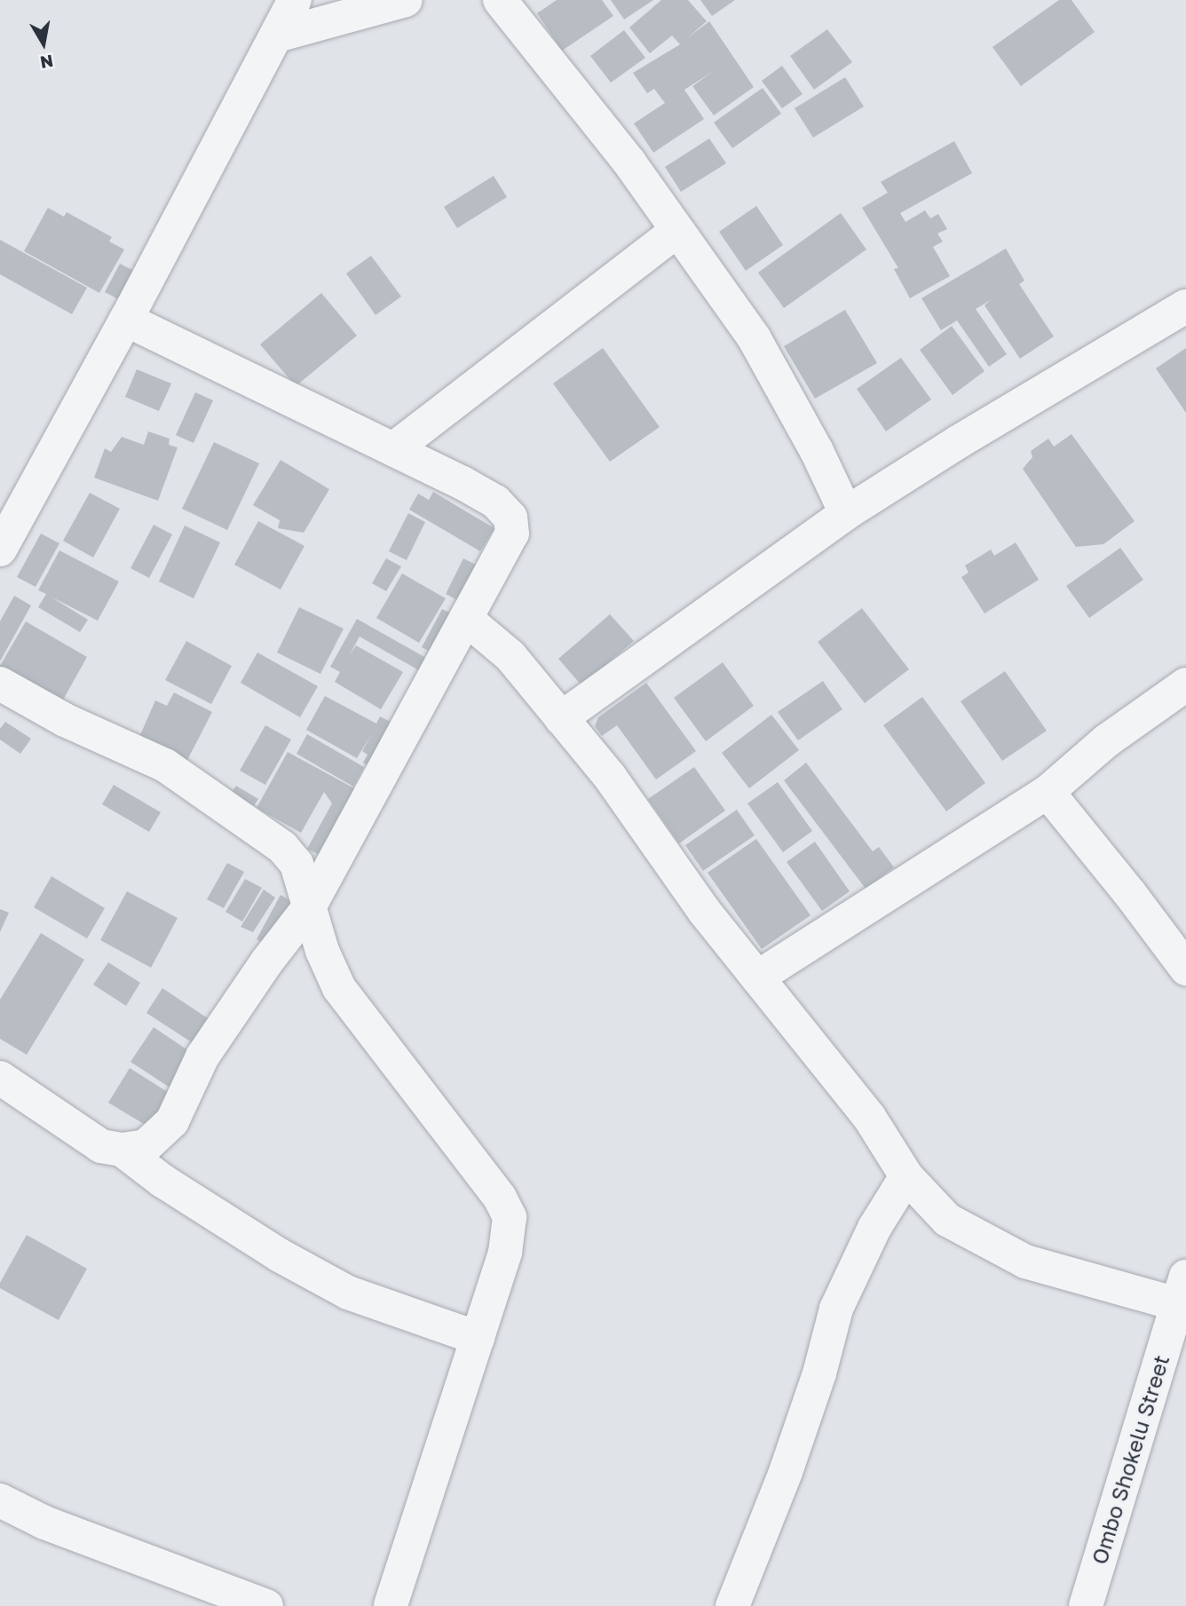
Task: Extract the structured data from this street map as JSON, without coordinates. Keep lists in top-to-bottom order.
{
  "streets": {
    "street": ["Ombo Shokelu Street"]
  },
  "north": "bottom"
}
